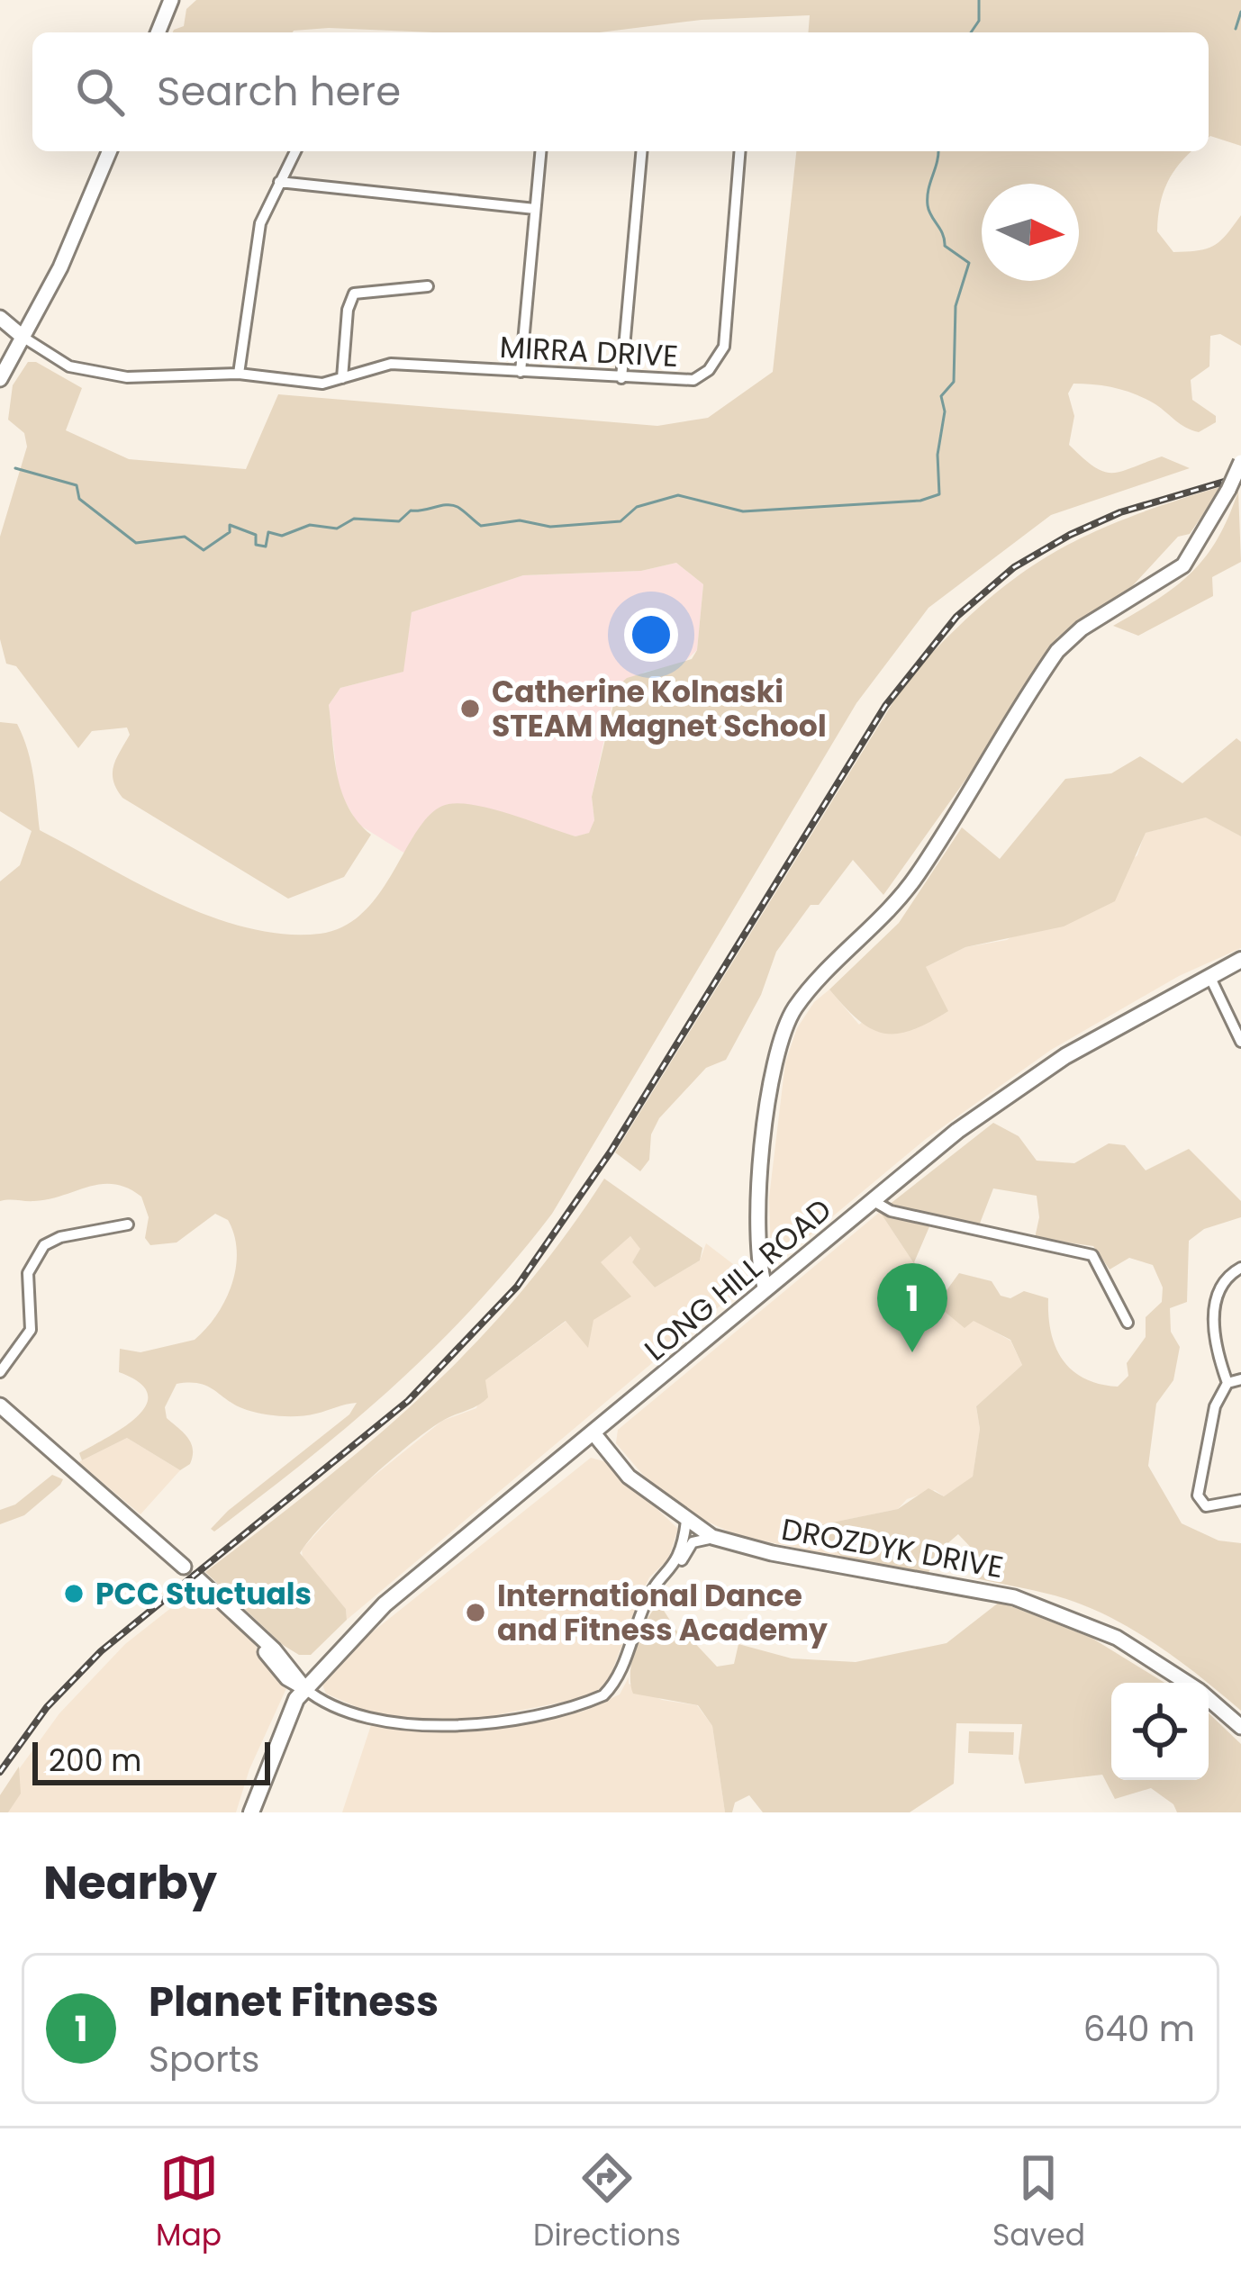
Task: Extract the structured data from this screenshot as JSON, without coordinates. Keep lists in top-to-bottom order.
{
  "streets": {
    "main road": ["LONG HILL ROAD"],
    "street": ["MIRRA DRIVE", "DROZDYK DRIVE"]
  },
  "crossings": [
    ["LONG HILL ROAD", "DROZDYK DRIVE"]
  ],
  "places": ["Catherine Kolnaski STEAM Magnet School", "PCC Stuctuals", "International Dance and Fitness Academy"],
  "scale_bar": "200 m",
  "north": "right",
  "page": {
    "search": "Search here",
    "pins": "1",
    "scale": "200 m",
    "heading": "Nearby",
    "list": [
      {
        "mark": "1",
        "name": "Planet Fitness",
        "note": "Sports",
        "value": "640 m"
      }
    ],
    "nav": ["Map", "Directions", "Saved"]
  }
}
